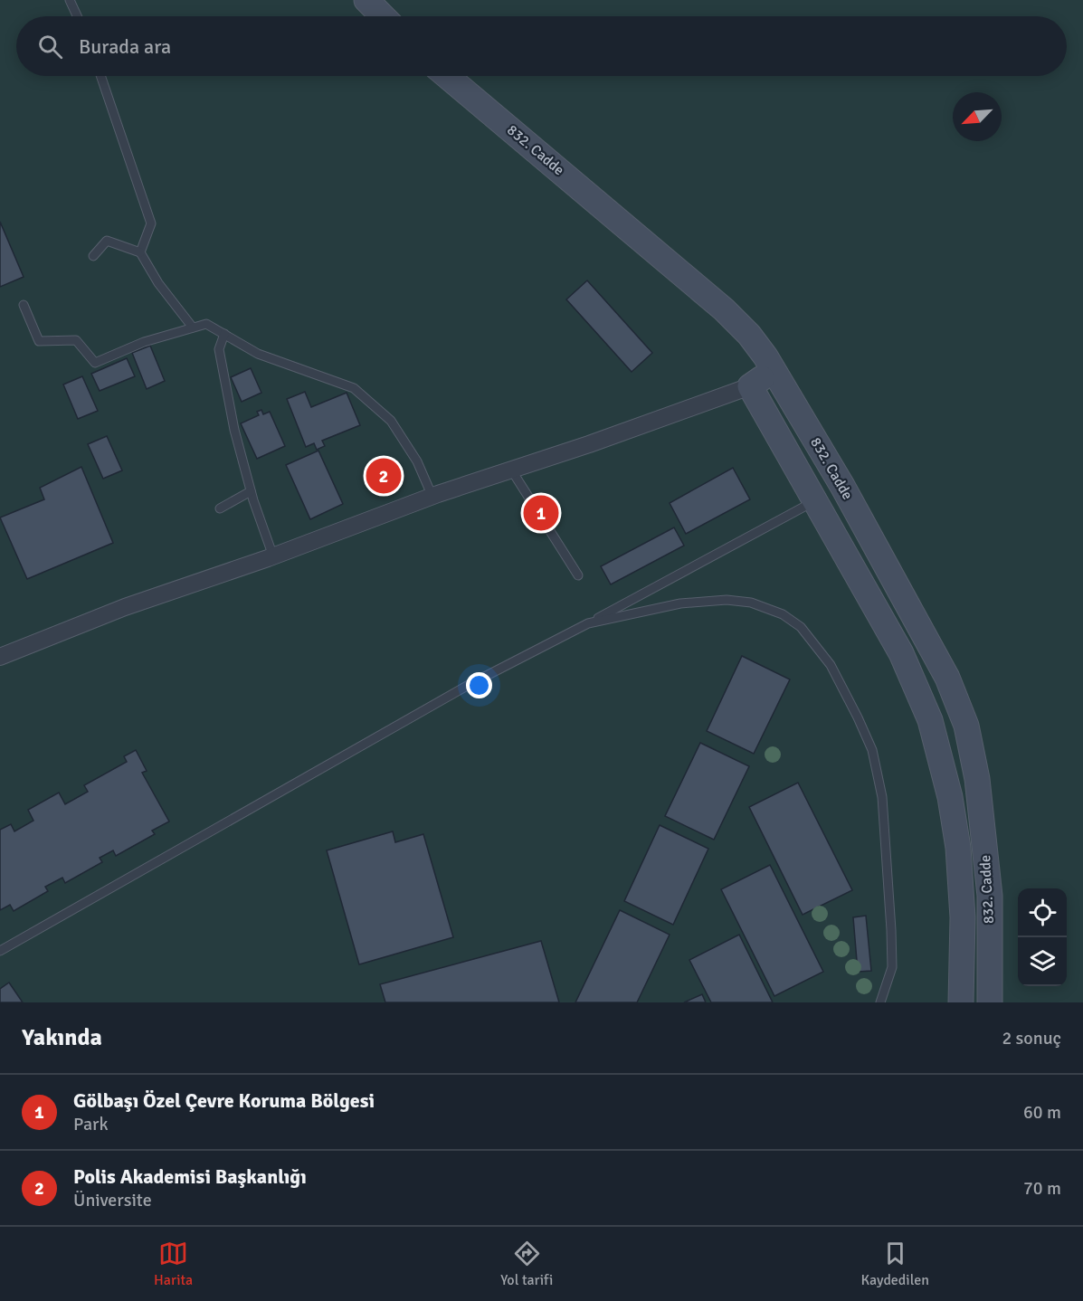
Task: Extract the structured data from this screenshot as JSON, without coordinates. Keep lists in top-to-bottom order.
{
  "streets": {
    "street": ["832. Cadde"]
  },
  "north": "bottom left",
  "page": {
    "search": "Burada ara",
    "pins": ["2", "1"],
    "heading": ["Yakında", "2 sonuç"],
    "list": [
      {
        "mark": "1",
        "name": "Gölbaşı Özel Çevre Koruma Bölgesi",
        "note": "Park",
        "value": "60 m"
      },
      {
        "mark": "2",
        "name": "Polis Akademisi Başkanlığı",
        "note": "Üniversite",
        "value": "70 m"
      }
    ],
    "nav": ["Harita", "Yol tarifi", "Kaydedilen"]
  }
}
